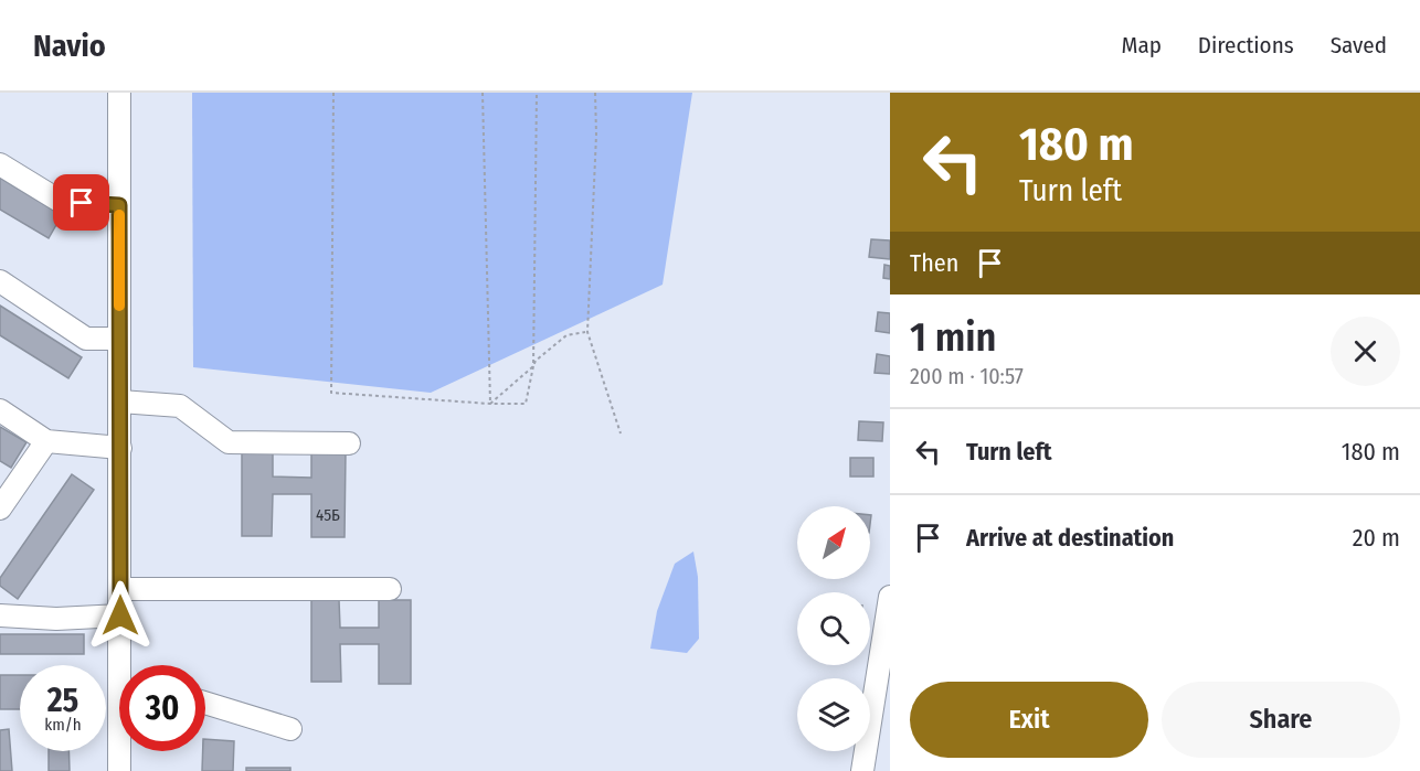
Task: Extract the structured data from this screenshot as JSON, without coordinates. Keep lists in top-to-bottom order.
{
  "house_numbers": ["45Б"],
  "north": "top right",
  "page": {
    "header": "Navio",
    "nav": ["Map", "Directions", "Saved"],
    "turn": ["180 m", "Turn left"],
    "then": "Then",
    "heading": ["1 min", "200 m · 10:57"],
    "list": [
      {
        "name": "Turn left",
        "value": "180 m"
      },
      {
        "name": "Arrive at destination",
        "value": "20 m"
      }
    ],
    "speed": "25 km/h",
    "limit": "30",
    "buttons": ["Exit", "Share"]
  }
}
